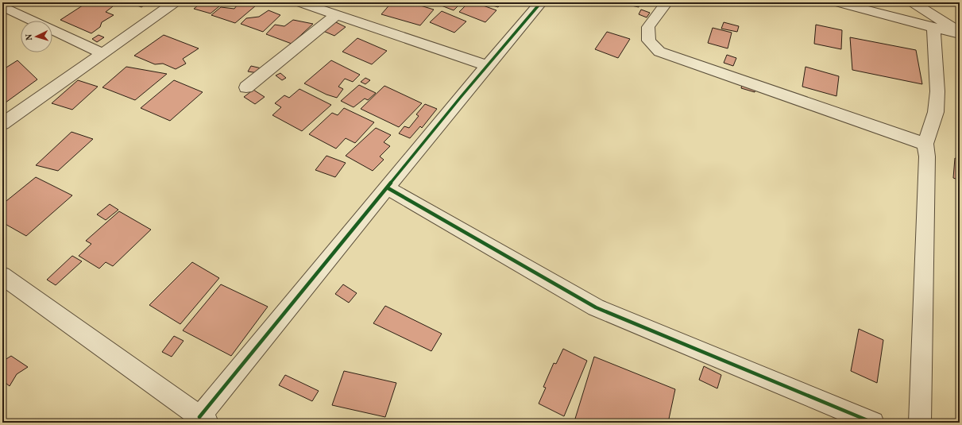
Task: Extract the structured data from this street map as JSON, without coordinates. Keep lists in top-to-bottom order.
{
  "north": "left"
}
